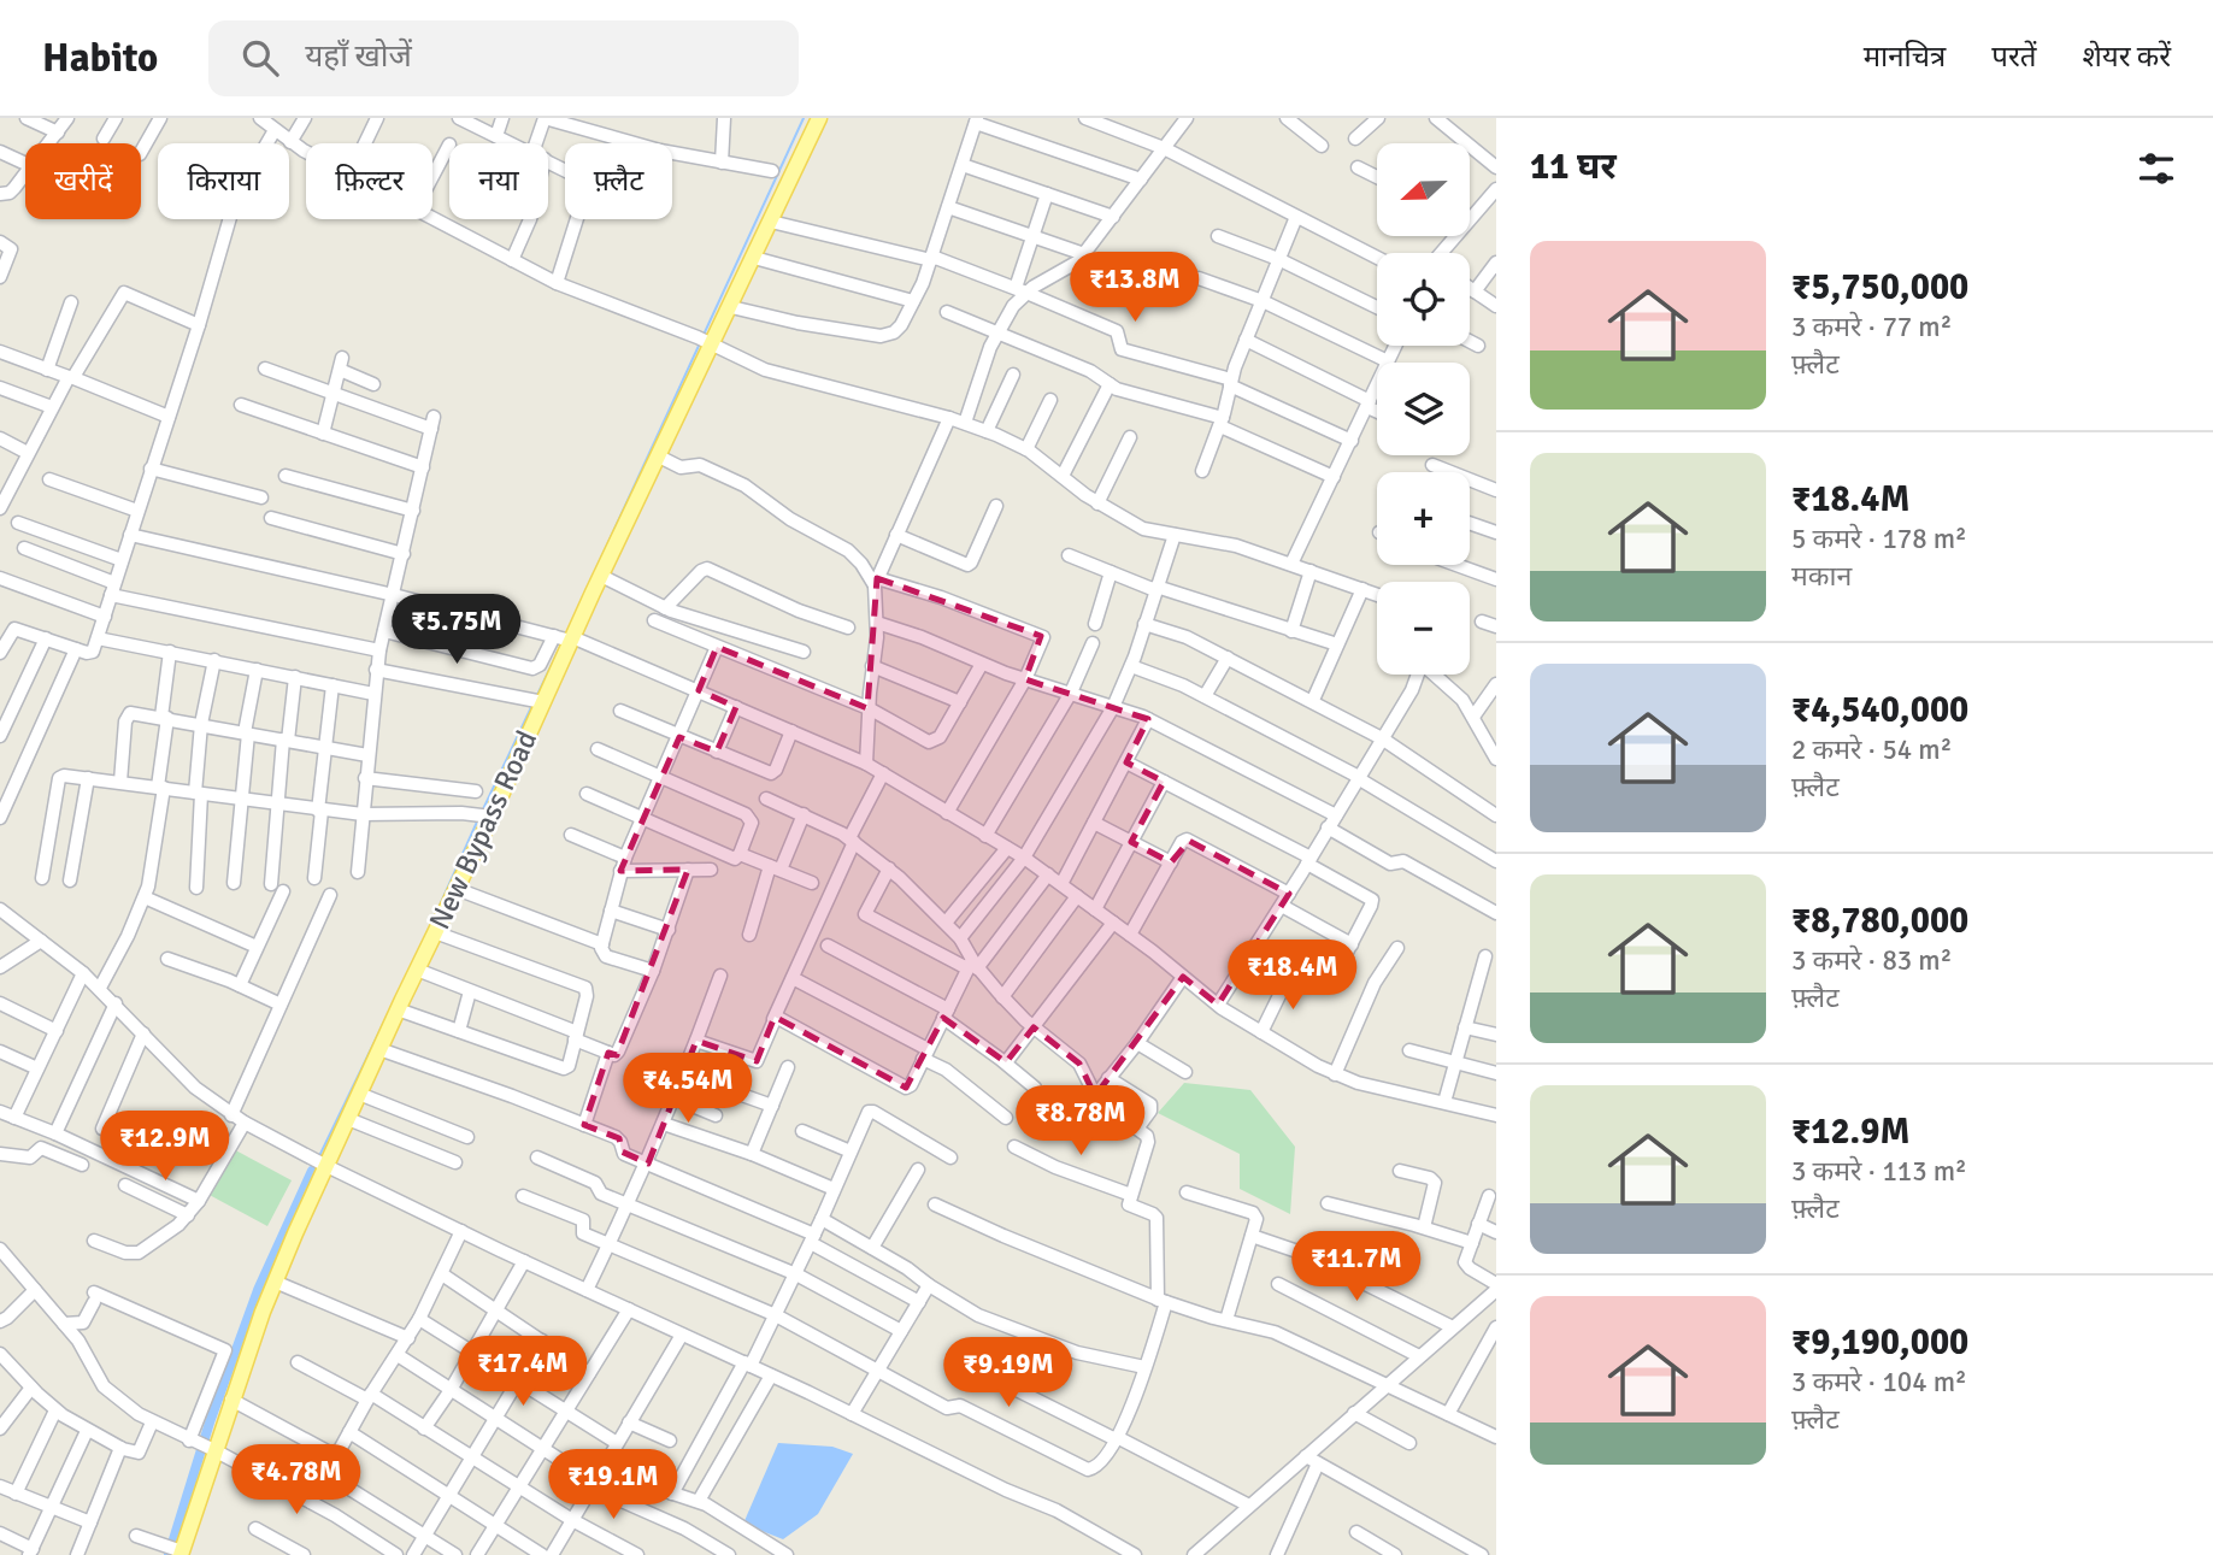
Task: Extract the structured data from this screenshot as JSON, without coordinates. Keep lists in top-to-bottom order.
{
  "streets": {
    "main road": ["New Bypass Road"]
  },
  "north": "left",
  "page": {
    "header": "Habito",
    "search": "यहाँ खोजें",
    "nav": ["मानचित्र", "परतें", "शेयर करें"],
    "heading": "11 घर",
    "map_buttons": ["+", "−"],
    "chip": [
      "खरीदें",
      "किराया",
      "फ़िल्टर",
      "नया",
      "फ़्लैट"
    ],
    "list": [
      {
        "name": "₹5,750,000",
        "note": "3 कमरे · 77 m² · फ़्लैट"
      },
      {
        "name": "₹18.4M",
        "note": "5 कमरे · 178 m² · मकान"
      },
      {
        "name": "₹4,540,000",
        "note": "2 कमरे · 54 m² · फ़्लैट"
      },
      {
        "name": "₹8,780,000",
        "note": "3 कमरे · 83 m² · फ़्लैट"
      },
      {
        "name": "₹12.9M",
        "note": "3 कमरे · 113 m² · फ़्लैट"
      },
      {
        "name": "₹9,190,000",
        "note": "3 कमरे · 104 m² · फ़्लैट"
      }
    ],
    "price": [
      "₹13.8M",
      "₹5.75M",
      "₹18.4M",
      "₹4.54M",
      "₹8.78M",
      "₹12.9M",
      "₹11.7M",
      "₹17.4M",
      "₹9.19M",
      "₹4.78M",
      "₹19.1M"
    ]
  }
}
